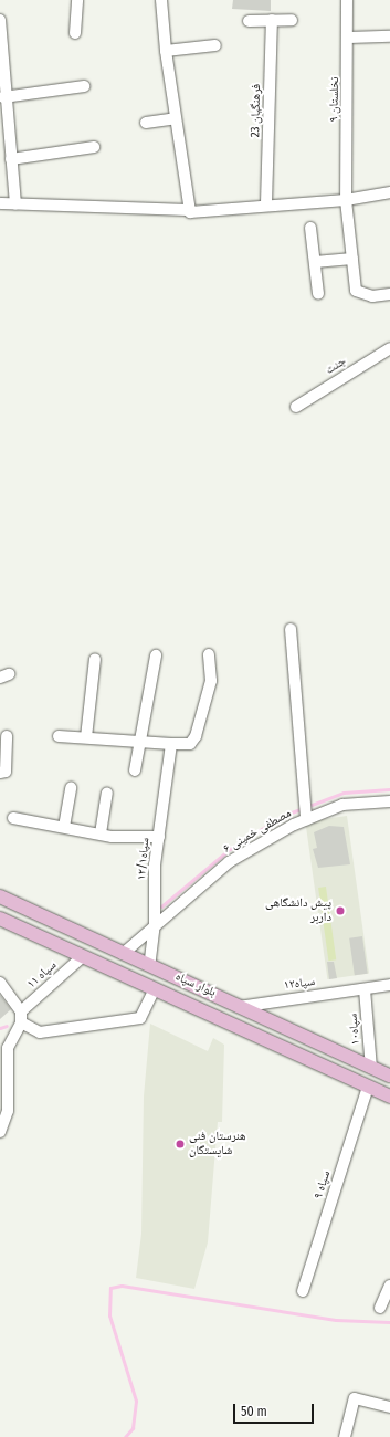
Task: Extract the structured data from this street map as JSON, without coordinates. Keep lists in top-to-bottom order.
{
  "streets": {
    "main road": ["بلوار سپاه"],
    "street": [
      "نخلستان ۹",
      "فرهنگیان 23",
      "جنت",
      "مصطفی خمینی ۶",
      "سپاه۱۲/۱",
      "سپاه ۱۱",
      "سپاه۱۲",
      "سپاه۱۰",
      "سپاه ۹"
    ]
  },
  "crossings": [
    ["مصطفی خمینی ۶", "سپاه۱۲/۱"],
    ["سپاه۱۲/۱", "بلوار سپاه"],
    ["سپاه ۱۱", "بلوار سپاه"],
    ["سپاه۱۲", "بلوار سپاه"],
    ["سپاه۱۲", "سپاه۱۰"],
    ["بلوار سپاه", "سپاه۱۰"],
    ["بلوار سپاه", "سپاه ۹"]
  ],
  "places": ["پیش دانشگاهی داربر", "هنرستان فنی شایستگان"],
  "scale_bar": "50 m"
}
